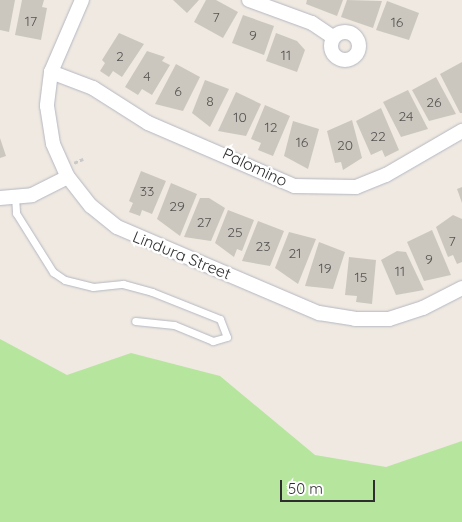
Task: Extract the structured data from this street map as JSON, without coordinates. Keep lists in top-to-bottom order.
{
  "streets": {
    "street": ["Palomino", "Lindura Street"]
  },
  "crossings": [
    ["Palomino", "Lindura Street"]
  ],
  "house_numbers": [
    "7",
    "17",
    "16",
    "9",
    "11",
    "2",
    "4",
    "6",
    "8",
    "26",
    "24",
    "10",
    "12",
    "22",
    "16",
    "20",
    "33",
    "29",
    "27",
    "25",
    "7",
    "23",
    "21",
    "9",
    "19",
    "11",
    "15"
  ],
  "scale_bar": "50 m"
}
